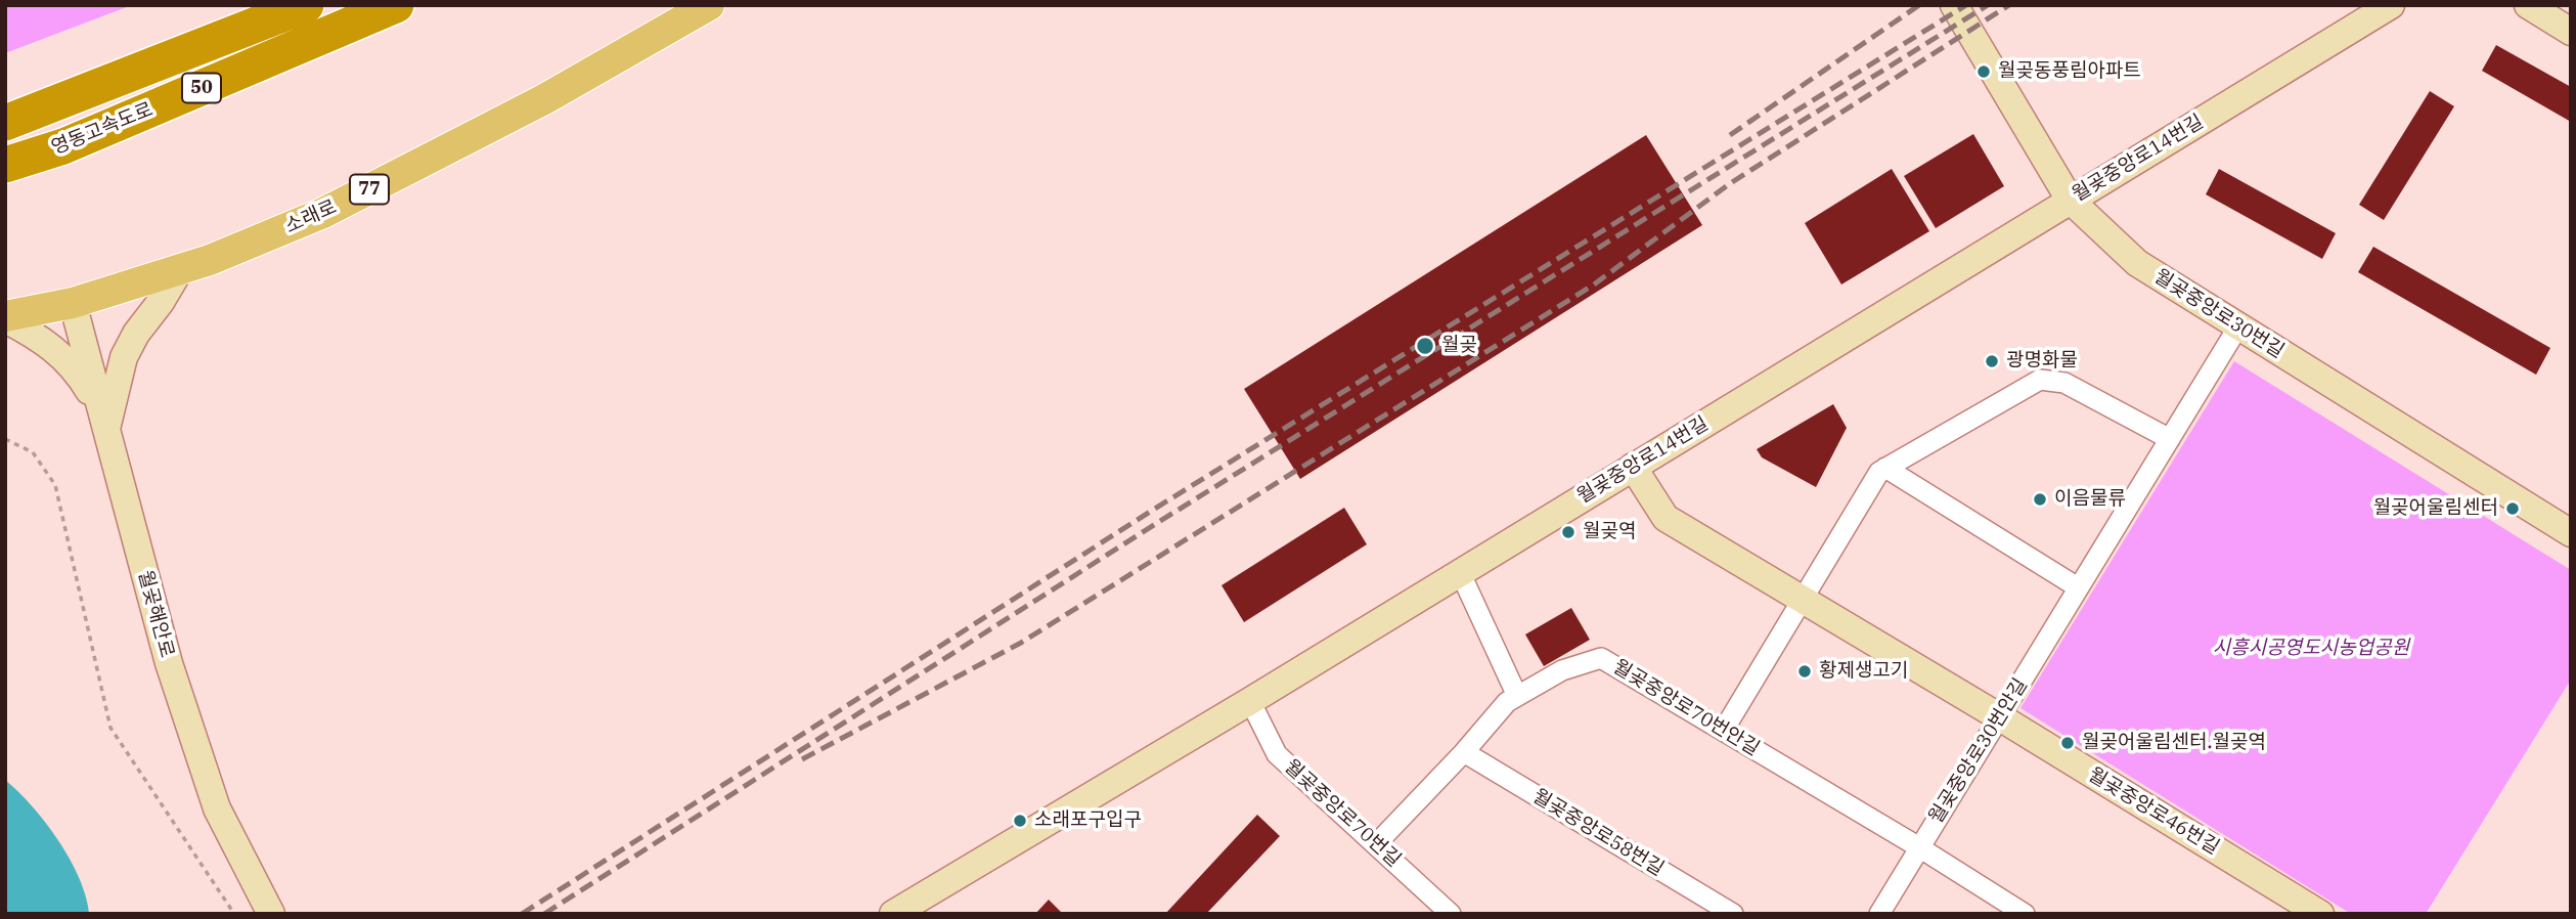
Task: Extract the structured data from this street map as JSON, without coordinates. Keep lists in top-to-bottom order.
{
  "streets": {
    "highway": ["50", "영동고속도로"],
    "main road": ["77", "소래로"],
    "street": [
      "월곶중앙로14번길",
      "월곶중앙로30번길",
      "월곶해안로",
      "월곶중앙로70번안길",
      "월곶중앙로30번안길",
      "월곶중앙로46번길",
      "월곶중앙로70번길",
      "월곶중앙로58번길"
    ]
  },
  "crossings": [
    ["월곶중앙로14번길", "월곶중앙로30번길"],
    ["월곶중앙로14번길", "월곶중앙로46번길"],
    ["월곶중앙로14번길", "월곶중앙로70번길"],
    ["소래로", "월곶해안로"],
    ["월곶중앙로30번길", "월곶중앙로30번안길"],
    ["월곶중앙로70번안길", "월곶중앙로30번안길"],
    ["월곶중앙로70번안길", "월곶중앙로70번길"],
    ["월곶중앙로70번안길", "월곶중앙로58번길"],
    ["월곶중앙로30번안길", "월곶중앙로46번길"]
  ],
  "parks": ["시흥시공영도시농업공원"],
  "places": [
    "월곶동풍림아파트",
    "월곶",
    "광명화물",
    "이음물류",
    "월곶어울림센터",
    "월곶역",
    "황제생고기",
    "월곶어울림센터.월곶역",
    "소래포구입구"
  ]
}
